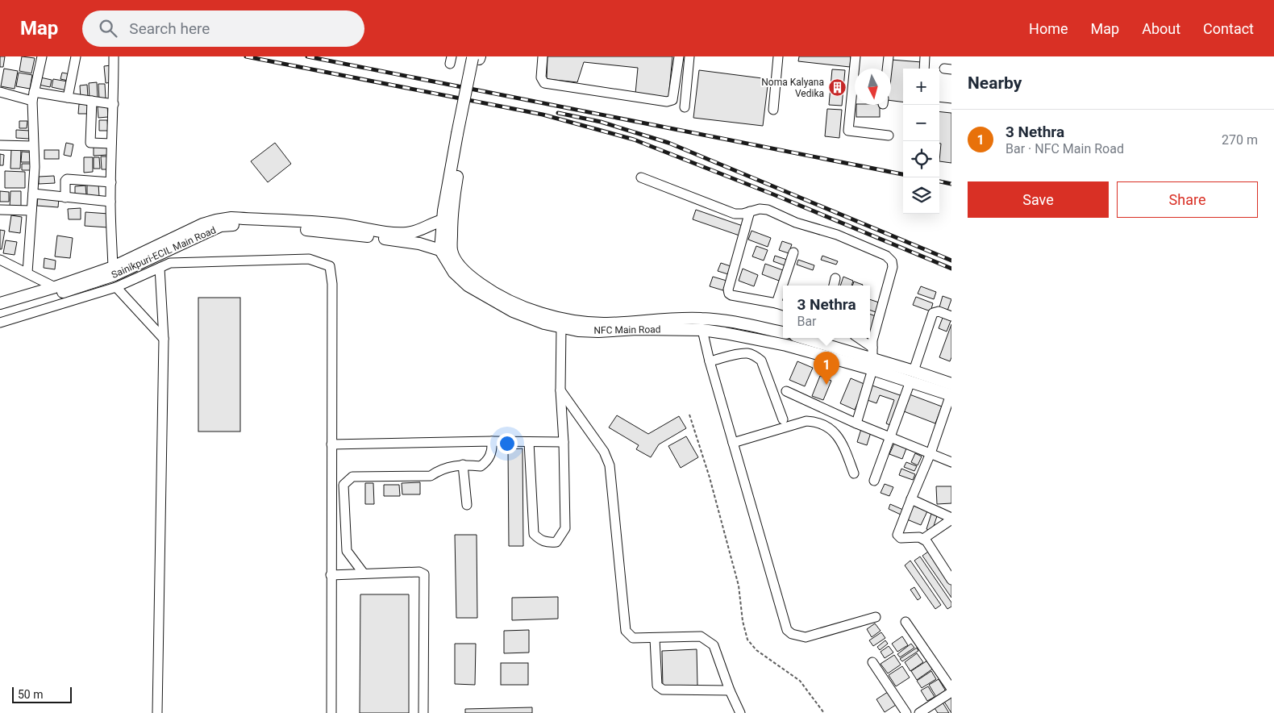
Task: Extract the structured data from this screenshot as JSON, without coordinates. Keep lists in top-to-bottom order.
{
  "streets": {
    "main road": ["Sainikpuri-ECIL Main Road", "NFC Main Road"]
  },
  "crossings": [
    ["Sainikpuri-ECIL Main Road", "NFC Main Road"]
  ],
  "places": {
    "building": ["Noma Kalyana Vedika"]
  },
  "scale_bar": "50 m",
  "north": "bottom",
  "page": {
    "header": "Map",
    "search": "Search here",
    "nav": [
      "Home",
      "Map",
      "About",
      "Contact"
    ],
    "heading": "Nearby",
    "map_buttons": ["+", "−"],
    "list": [
      {
        "mark": "1",
        "name": "3 Nethra",
        "note": "Bar · NFC Main Road",
        "value": "270 m"
      }
    ],
    "buttons": ["Save", "Share"],
    "popup": ["3 Nethra", "Bar"],
    "pins": "1",
    "scale": "50 m"
  }
}
